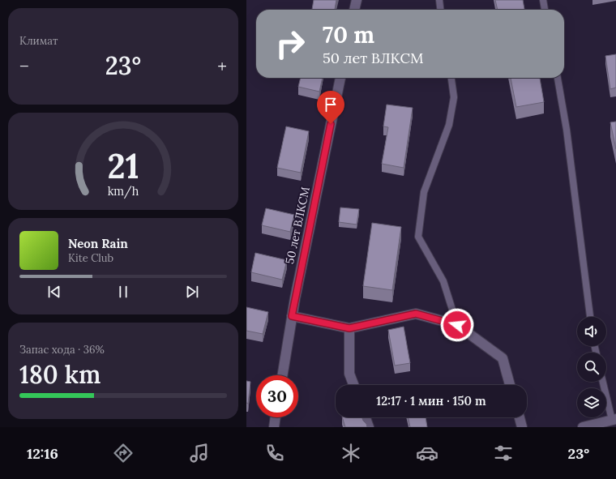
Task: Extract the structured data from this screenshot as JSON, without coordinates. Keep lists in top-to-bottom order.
{
  "streets": {
    "street": ["50 лет ВЛКСМ"]
  },
  "page": {
    "tile": [
      "Климат",
      ["Запас хода · 36%", "180 km"]
    ],
    "turn": ["70 m", "50 лет ВЛКСМ"],
    "heat": ["−", "23°", "+"],
    "song": ["Neon Rain", "Kite Club"],
    "limit": "30",
    "trip": "12:17 · 1 мин · 150 m",
    "tabs": ["12:16", "23°"],
    "gauge": ["21", "km/h"]
  }
}
